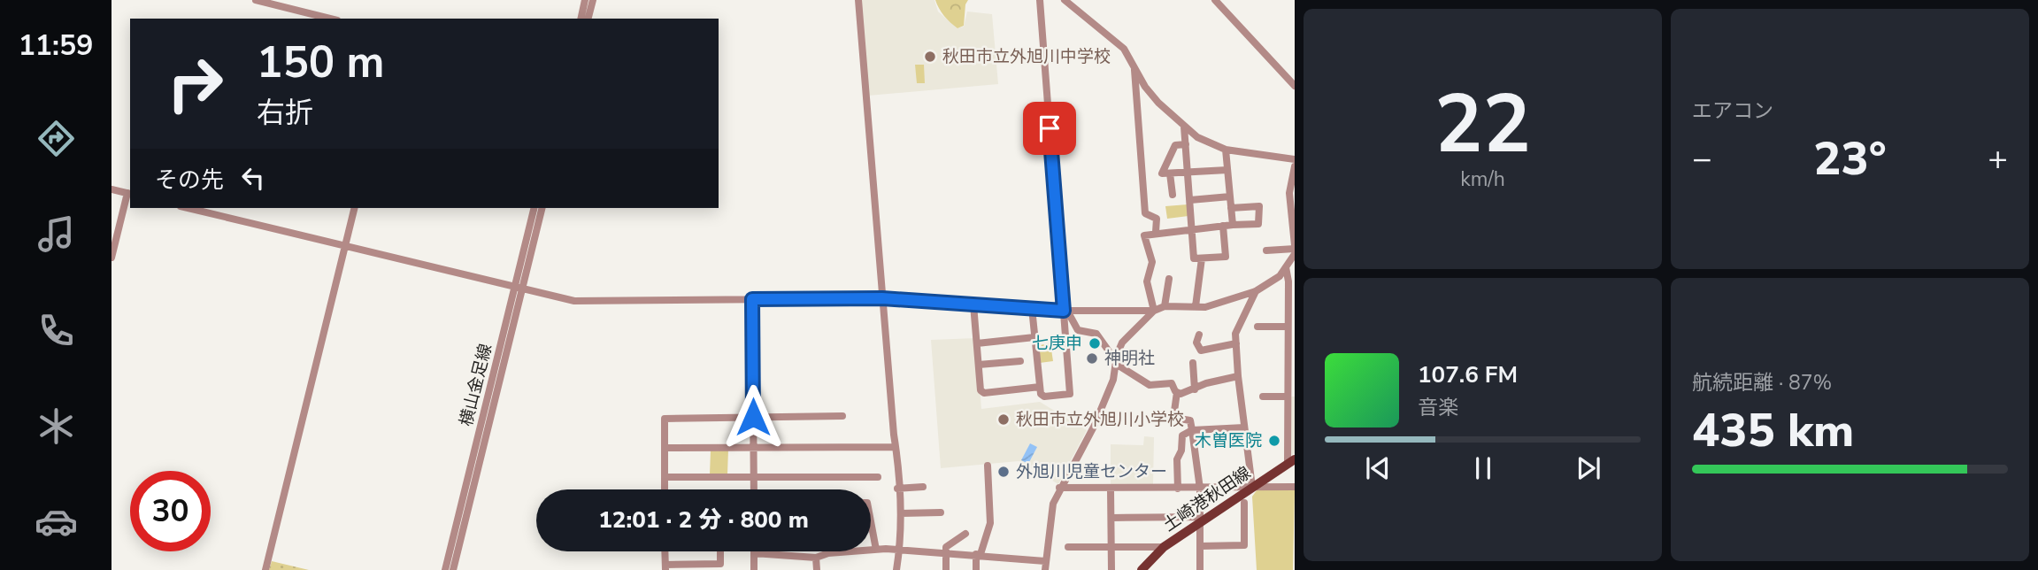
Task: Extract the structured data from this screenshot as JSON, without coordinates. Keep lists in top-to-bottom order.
{
  "streets": {
    "main road": ["土崎港秋田線"],
    "street": ["横山金足線"]
  },
  "places": [
    "秋田市立外旭川中学校",
    "七庚申",
    "神明社",
    "秋田市立外旭川小学校",
    "木曽医院",
    "外旭川児童センター"
  ],
  "page": {
    "tabs": "11:59",
    "tile": [
      ["22", "km/h"],
      "エアコン",
      ["航続距離 · 87%", "435 km"]
    ],
    "turn": ["150 m", "右折"],
    "heat": ["−", "23°", "+"],
    "then": "その先",
    "song": ["107.6 FM", "音楽"],
    "limit": "30",
    "trip": "12:01 · 2 分 · 800 m"
  }
}
